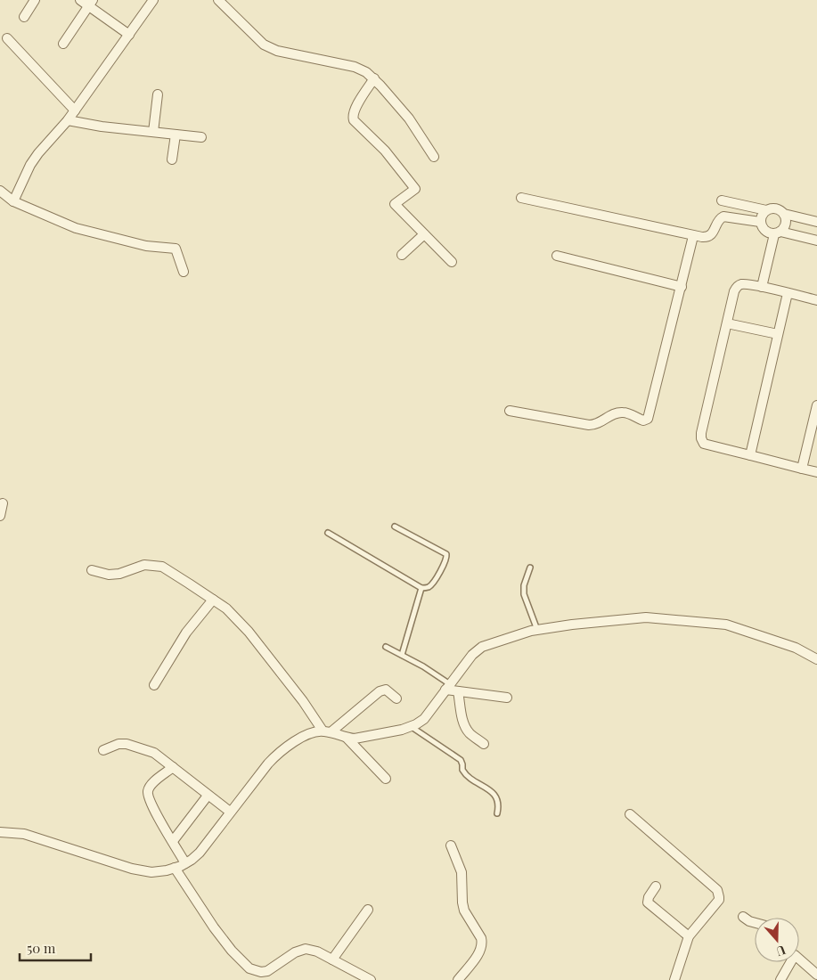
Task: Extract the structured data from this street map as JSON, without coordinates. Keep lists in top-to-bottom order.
{
  "scale_bar": "50 m",
  "north": "bottom"
}
